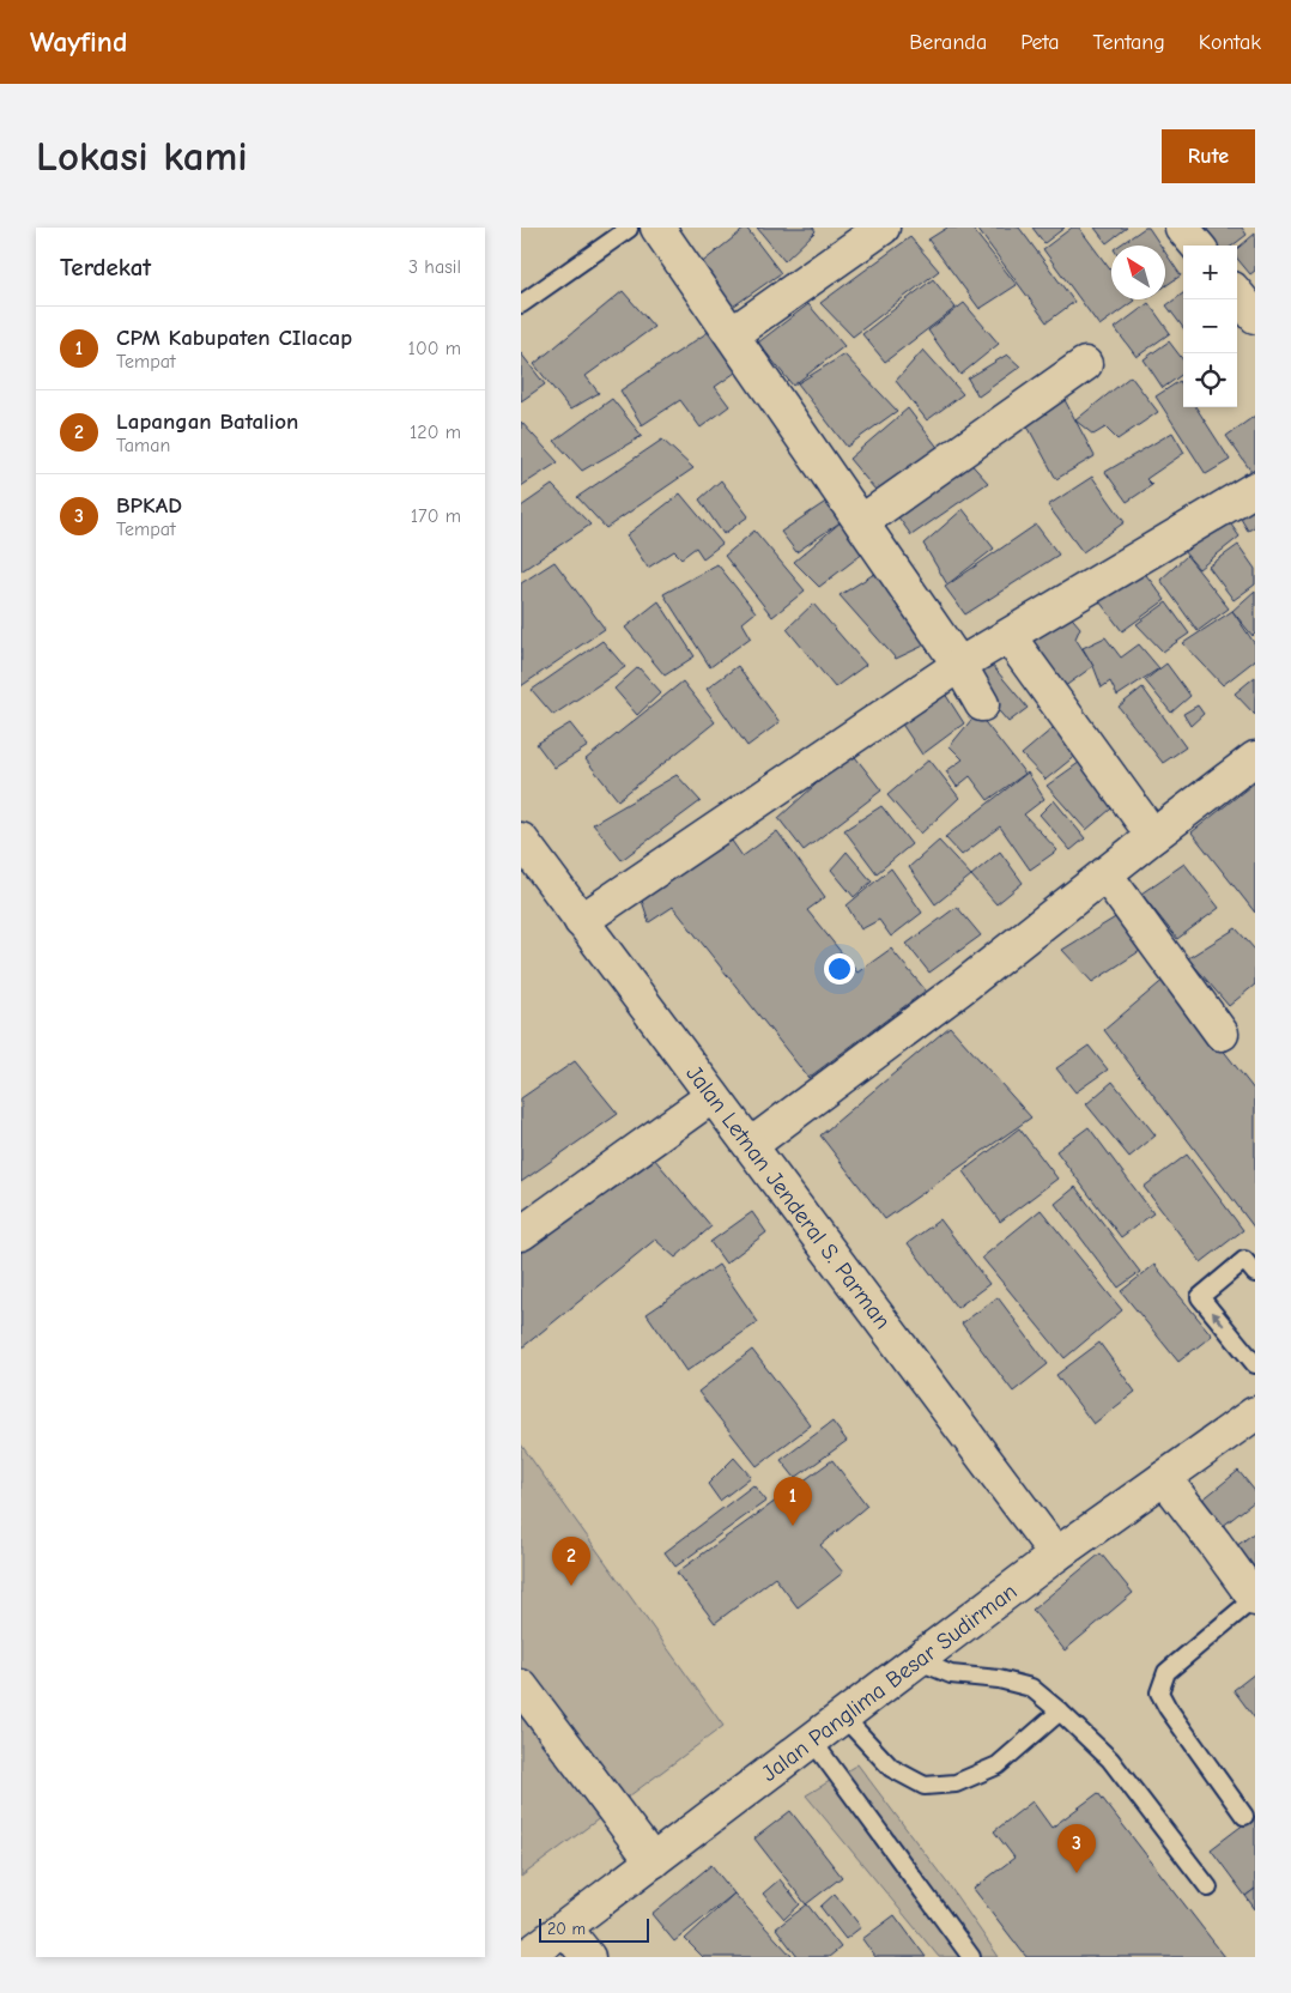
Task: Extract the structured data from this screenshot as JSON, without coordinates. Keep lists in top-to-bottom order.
{
  "streets": {
    "street": ["Jalan Letnan Jenderal S. Parman", "Jalan Panglima Besar Sudirman"]
  },
  "crossings": [
    ["Jalan Letnan Jenderal S. Parman", "Jalan Panglima Besar Sudirman"]
  ],
  "scale_bar": "20 m",
  "north": "top left",
  "page": {
    "header": "Wayfind",
    "nav": [
      "Beranda",
      "Peta",
      "Tentang",
      "Kontak"
    ],
    "buttons": "Rute",
    "title": "Lokasi kami",
    "heading": ["Terdekat", "3 hasil"],
    "map_buttons": ["+", "−"],
    "list": [
      {
        "mark": "1",
        "name": "CPM Kabupaten CIlacap",
        "note": "Tempat",
        "value": "100 m"
      },
      {
        "mark": "2",
        "name": "Lapangan Batalion",
        "note": "Taman",
        "value": "120 m"
      },
      {
        "mark": "3",
        "name": "BPKAD",
        "note": "Tempat",
        "value": "170 m"
      }
    ],
    "pins": ["1", "2", "3"],
    "scale": "20 m"
  }
}
